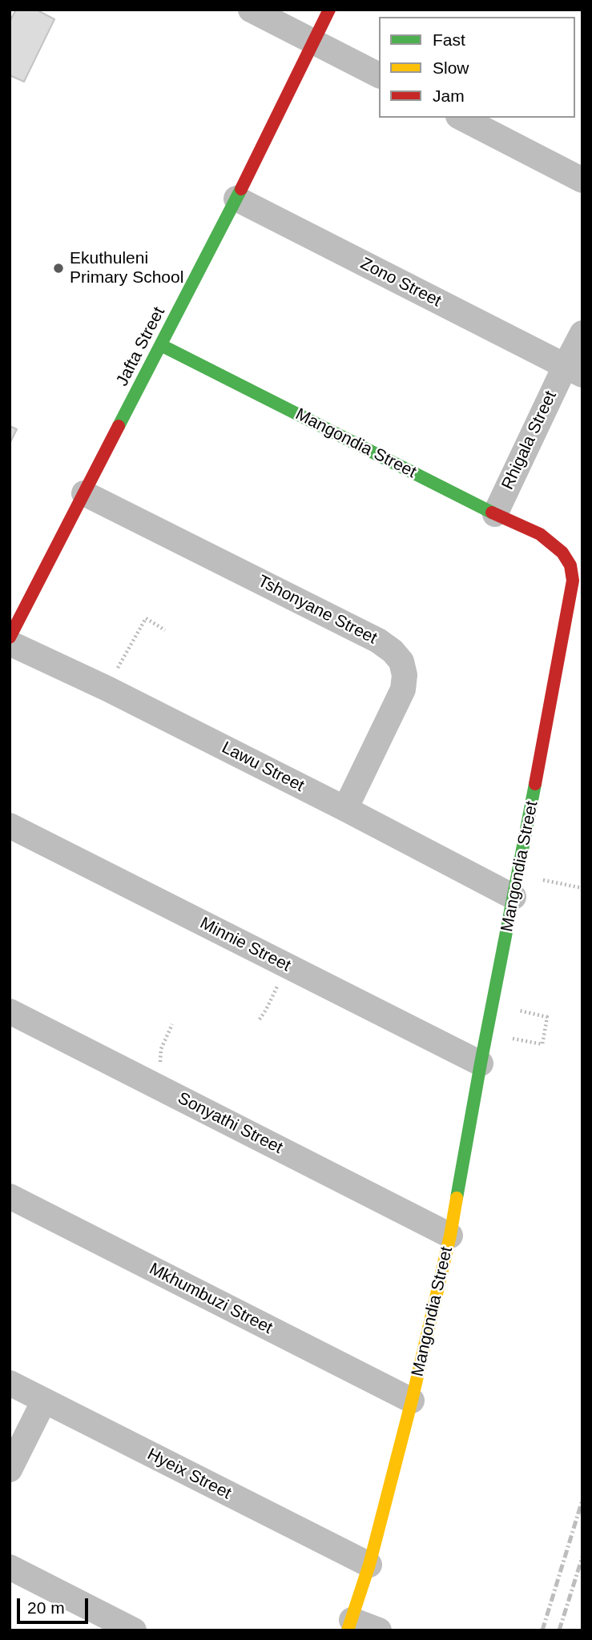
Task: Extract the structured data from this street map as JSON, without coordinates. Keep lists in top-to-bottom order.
{
  "streets": {
    "street": [
      "Zono Street",
      "Jafta Street",
      "Rhigala Street",
      "Mangondia Street",
      "Tshonyane Street",
      "Lawu Street",
      "Minnie Street",
      "Sonyathi Street",
      "Mkhumbuzi Street",
      "Hyeix Street"
    ]
  },
  "crossings": [
    ["Zono Street", "Jafta Street"],
    ["Zono Street", "Rhigala Street"],
    ["Jafta Street", "Mangondia Street"],
    ["Jafta Street", "Tshonyane Street"],
    ["Rhigala Street", "Mangondia Street"],
    ["Mangondia Street", "Lawu Street"],
    ["Mangondia Street", "Minnie Street"],
    ["Mangondia Street", "Sonyathi Street"],
    ["Mangondia Street", "Mkhumbuzi Street"],
    ["Mangondia Street", "Hyeix Street"],
    ["Tshonyane Street", "Lawu Street"]
  ],
  "places": ["Ekuthuleni Primary School"],
  "legend": ["Fast", "Slow", "Jam"],
  "scale_bar": "20 m"
}
